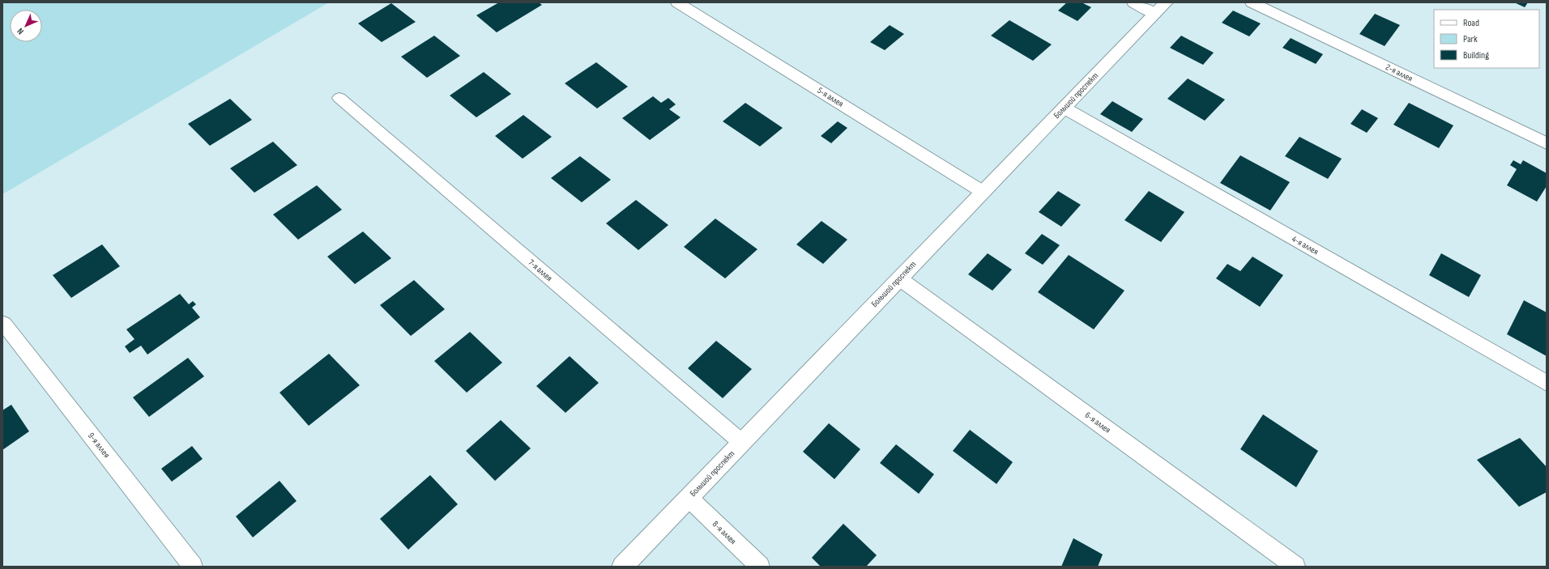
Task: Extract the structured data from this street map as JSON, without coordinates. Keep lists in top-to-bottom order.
{
  "streets": {
    "street": ["Большой проспект"],
    "lane": [
      "2-я аллея",
      "5-я аллея",
      "4-я аллея",
      "7-я аллея",
      "6-я аллея",
      "9-я аллея",
      "8-я аллея"
    ]
  },
  "crossings": [
    ["Большой проспект", "5-я аллея"],
    ["Большой проспект", "4-я аллея"],
    ["Большой проспект", "7-я аллея"],
    ["Большой проспект", "6-я аллея"],
    ["Большой проспект", "8-я аллея"]
  ],
  "legend": ["Road", "Park", "Building"],
  "north": "bottom left"
}
